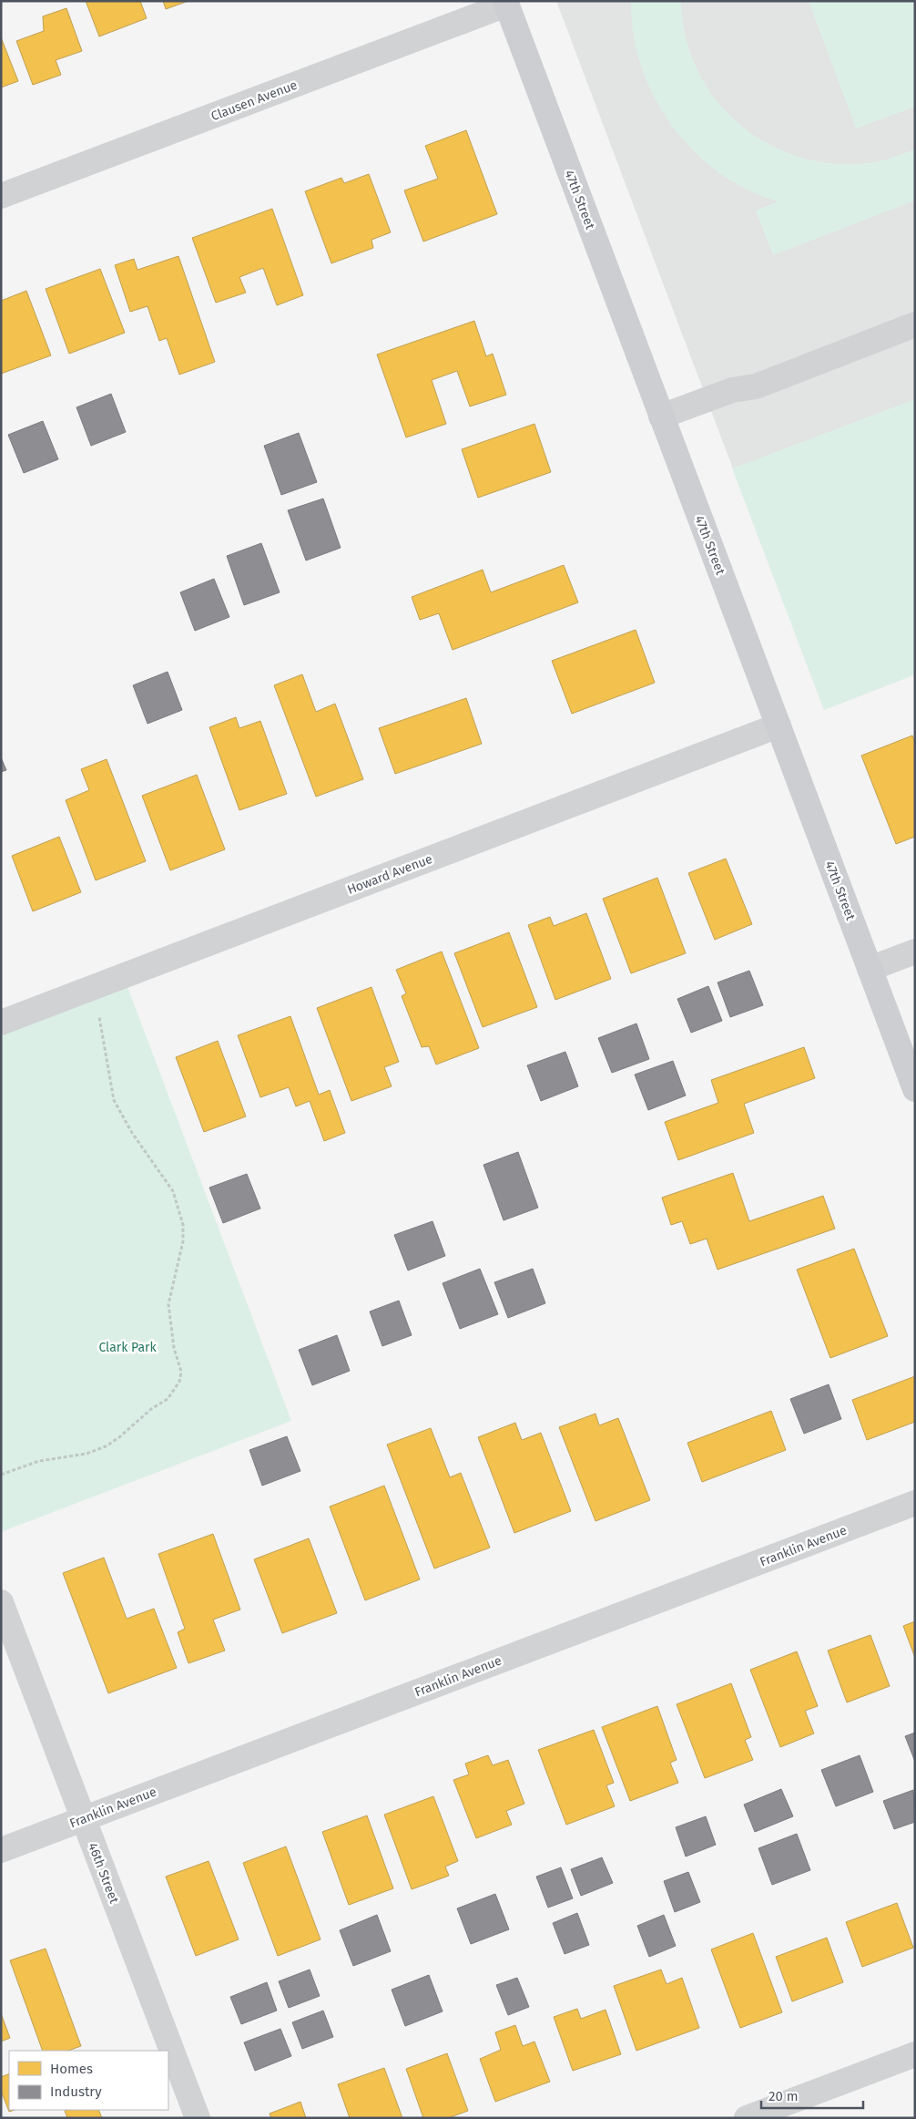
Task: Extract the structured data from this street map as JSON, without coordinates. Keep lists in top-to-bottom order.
{
  "streets": {
    "main road": ["47th Street"],
    "street": [
      "Clausen Avenue",
      "Howard Avenue",
      "Franklin Avenue",
      "46th Street"
    ]
  },
  "crossings": [
    ["Clausen Avenue", "47th Street"],
    ["47th Street", "Howard Avenue"],
    ["Franklin Avenue", "46th Street"]
  ],
  "parks": ["Clark Park"],
  "legend": ["Homes", "Industry"],
  "scale_bar": "20 m"
}
